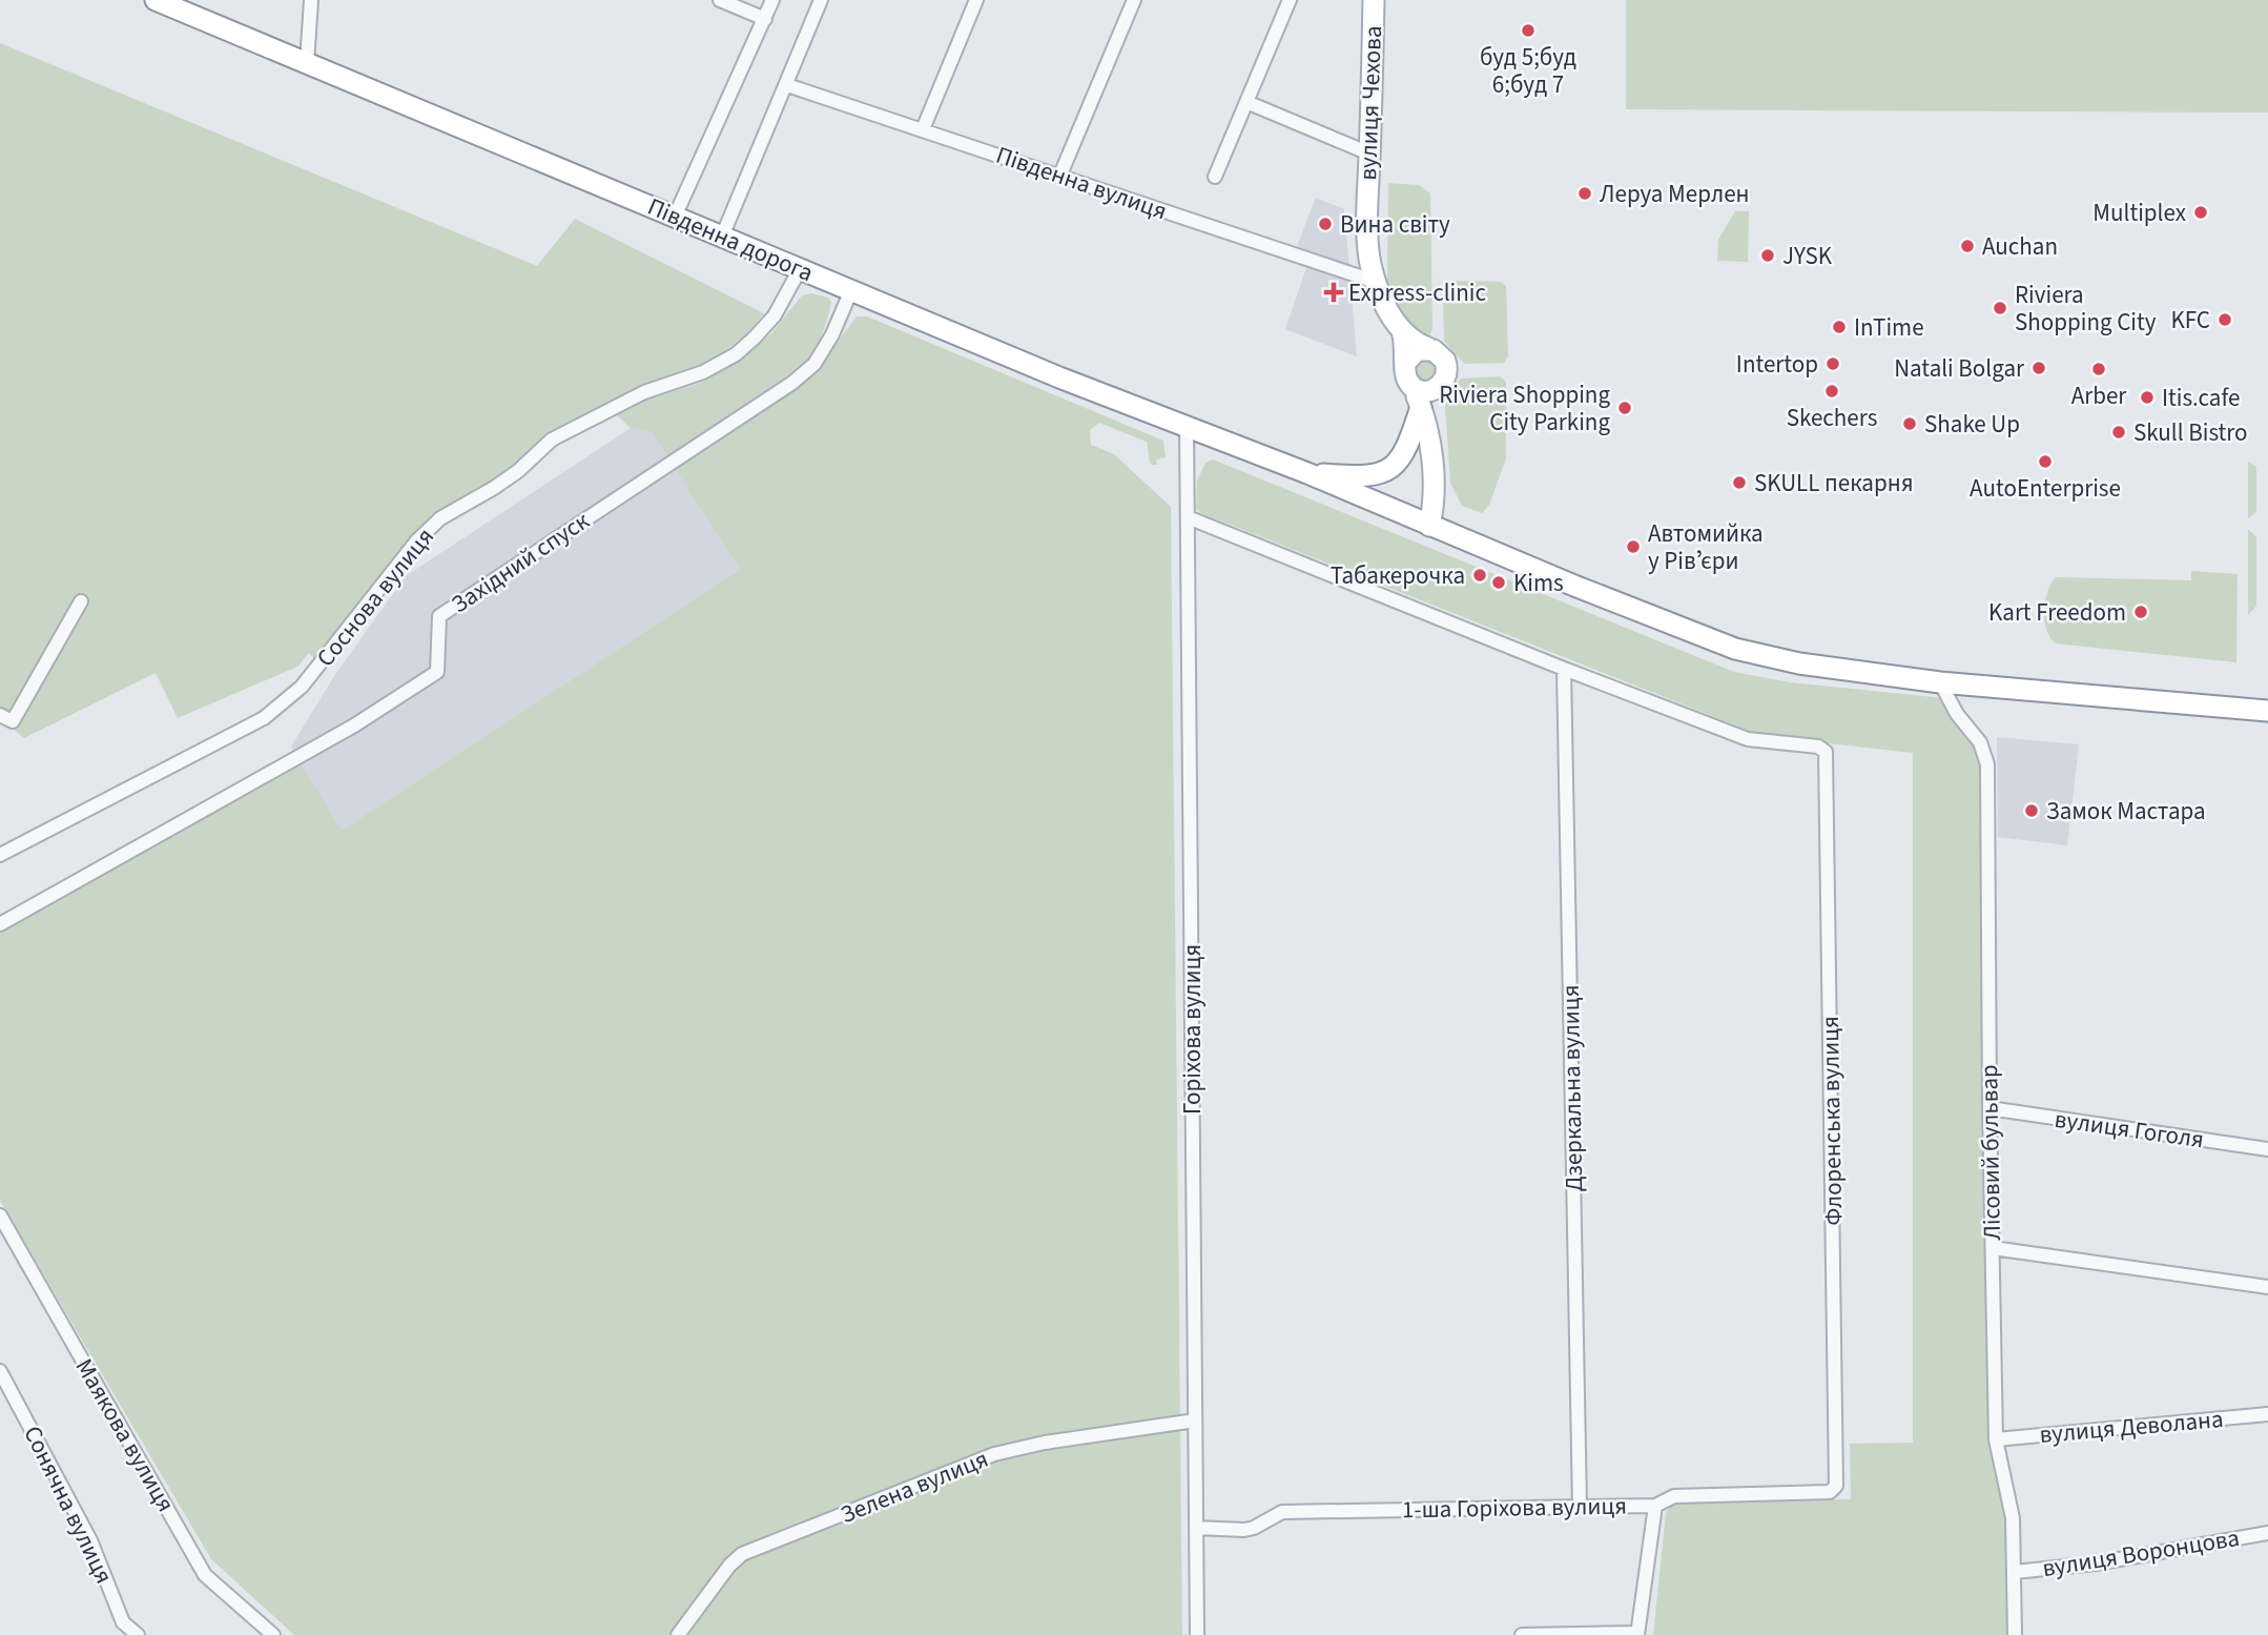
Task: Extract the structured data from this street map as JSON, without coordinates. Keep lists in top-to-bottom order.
{
  "streets": {
    "main road": ["вулиця Чехова", "Південна дорога"],
    "street": [
      "Південна вулиця",
      "Західний спуск",
      "Соснова вулиця",
      "Горіхова вулиця",
      "Дзеркальна вулиця",
      "Флоренська вулиця",
      "вулиця Гоголя",
      "Лісовий бульвар",
      "вулиця Деволана",
      "Маякова вулиця",
      "Зелена вулиця",
      "Сонячна вулиця",
      "1-ша Горіхова вулиця",
      "вулиця Воронцова"
    ]
  },
  "crossings": [
    ["вулиця Чехова", "Південна вулиця"],
    ["Південна дорога", "Західний спуск"],
    ["Південна дорога", "Соснова вулиця"],
    ["Південна дорога", "Горіхова вулиця"],
    ["Південна дорога", "Лісовий бульвар"],
    ["Горіхова вулиця", "Зелена вулиця"],
    ["Горіхова вулиця", "1-ша Горіхова вулиця"],
    ["Дзеркальна вулиця", "Флоренська вулиця"],
    ["Дзеркальна вулиця", "1-ша Горіхова вулиця"],
    ["Флоренська вулиця", "1-ша Горіхова вулиця"],
    ["вулиця Гоголя", "Лісовий бульвар"],
    ["Лісовий бульвар", "вулиця Деволана"],
    ["Лісовий бульвар", "вулиця Воронцова"]
  ],
  "places": {
    "other": [
      "буд 5;буд 6;буд 7",
      "Леруа Мерлен",
      "Multiplex",
      "Вина світу",
      "Auchan",
      "JYSK",
      "Riviera Shopping City",
      "KFC",
      "InTime",
      "Intertop",
      "Natali Bolgar",
      "Arber",
      "Skechers",
      "Itis.cafe",
      "Riviera Shopping City Parking",
      "Shake Up",
      "Skull Bistro",
      "AutoEnterprise",
      "SKULL пекарня",
      "Автомийка у Рівʼєри",
      "Табакерочка",
      "Kims",
      "Kart Freedom",
      "Замок Мастара"
    ],
    "health": ["Express-clinic"]
  }
}
